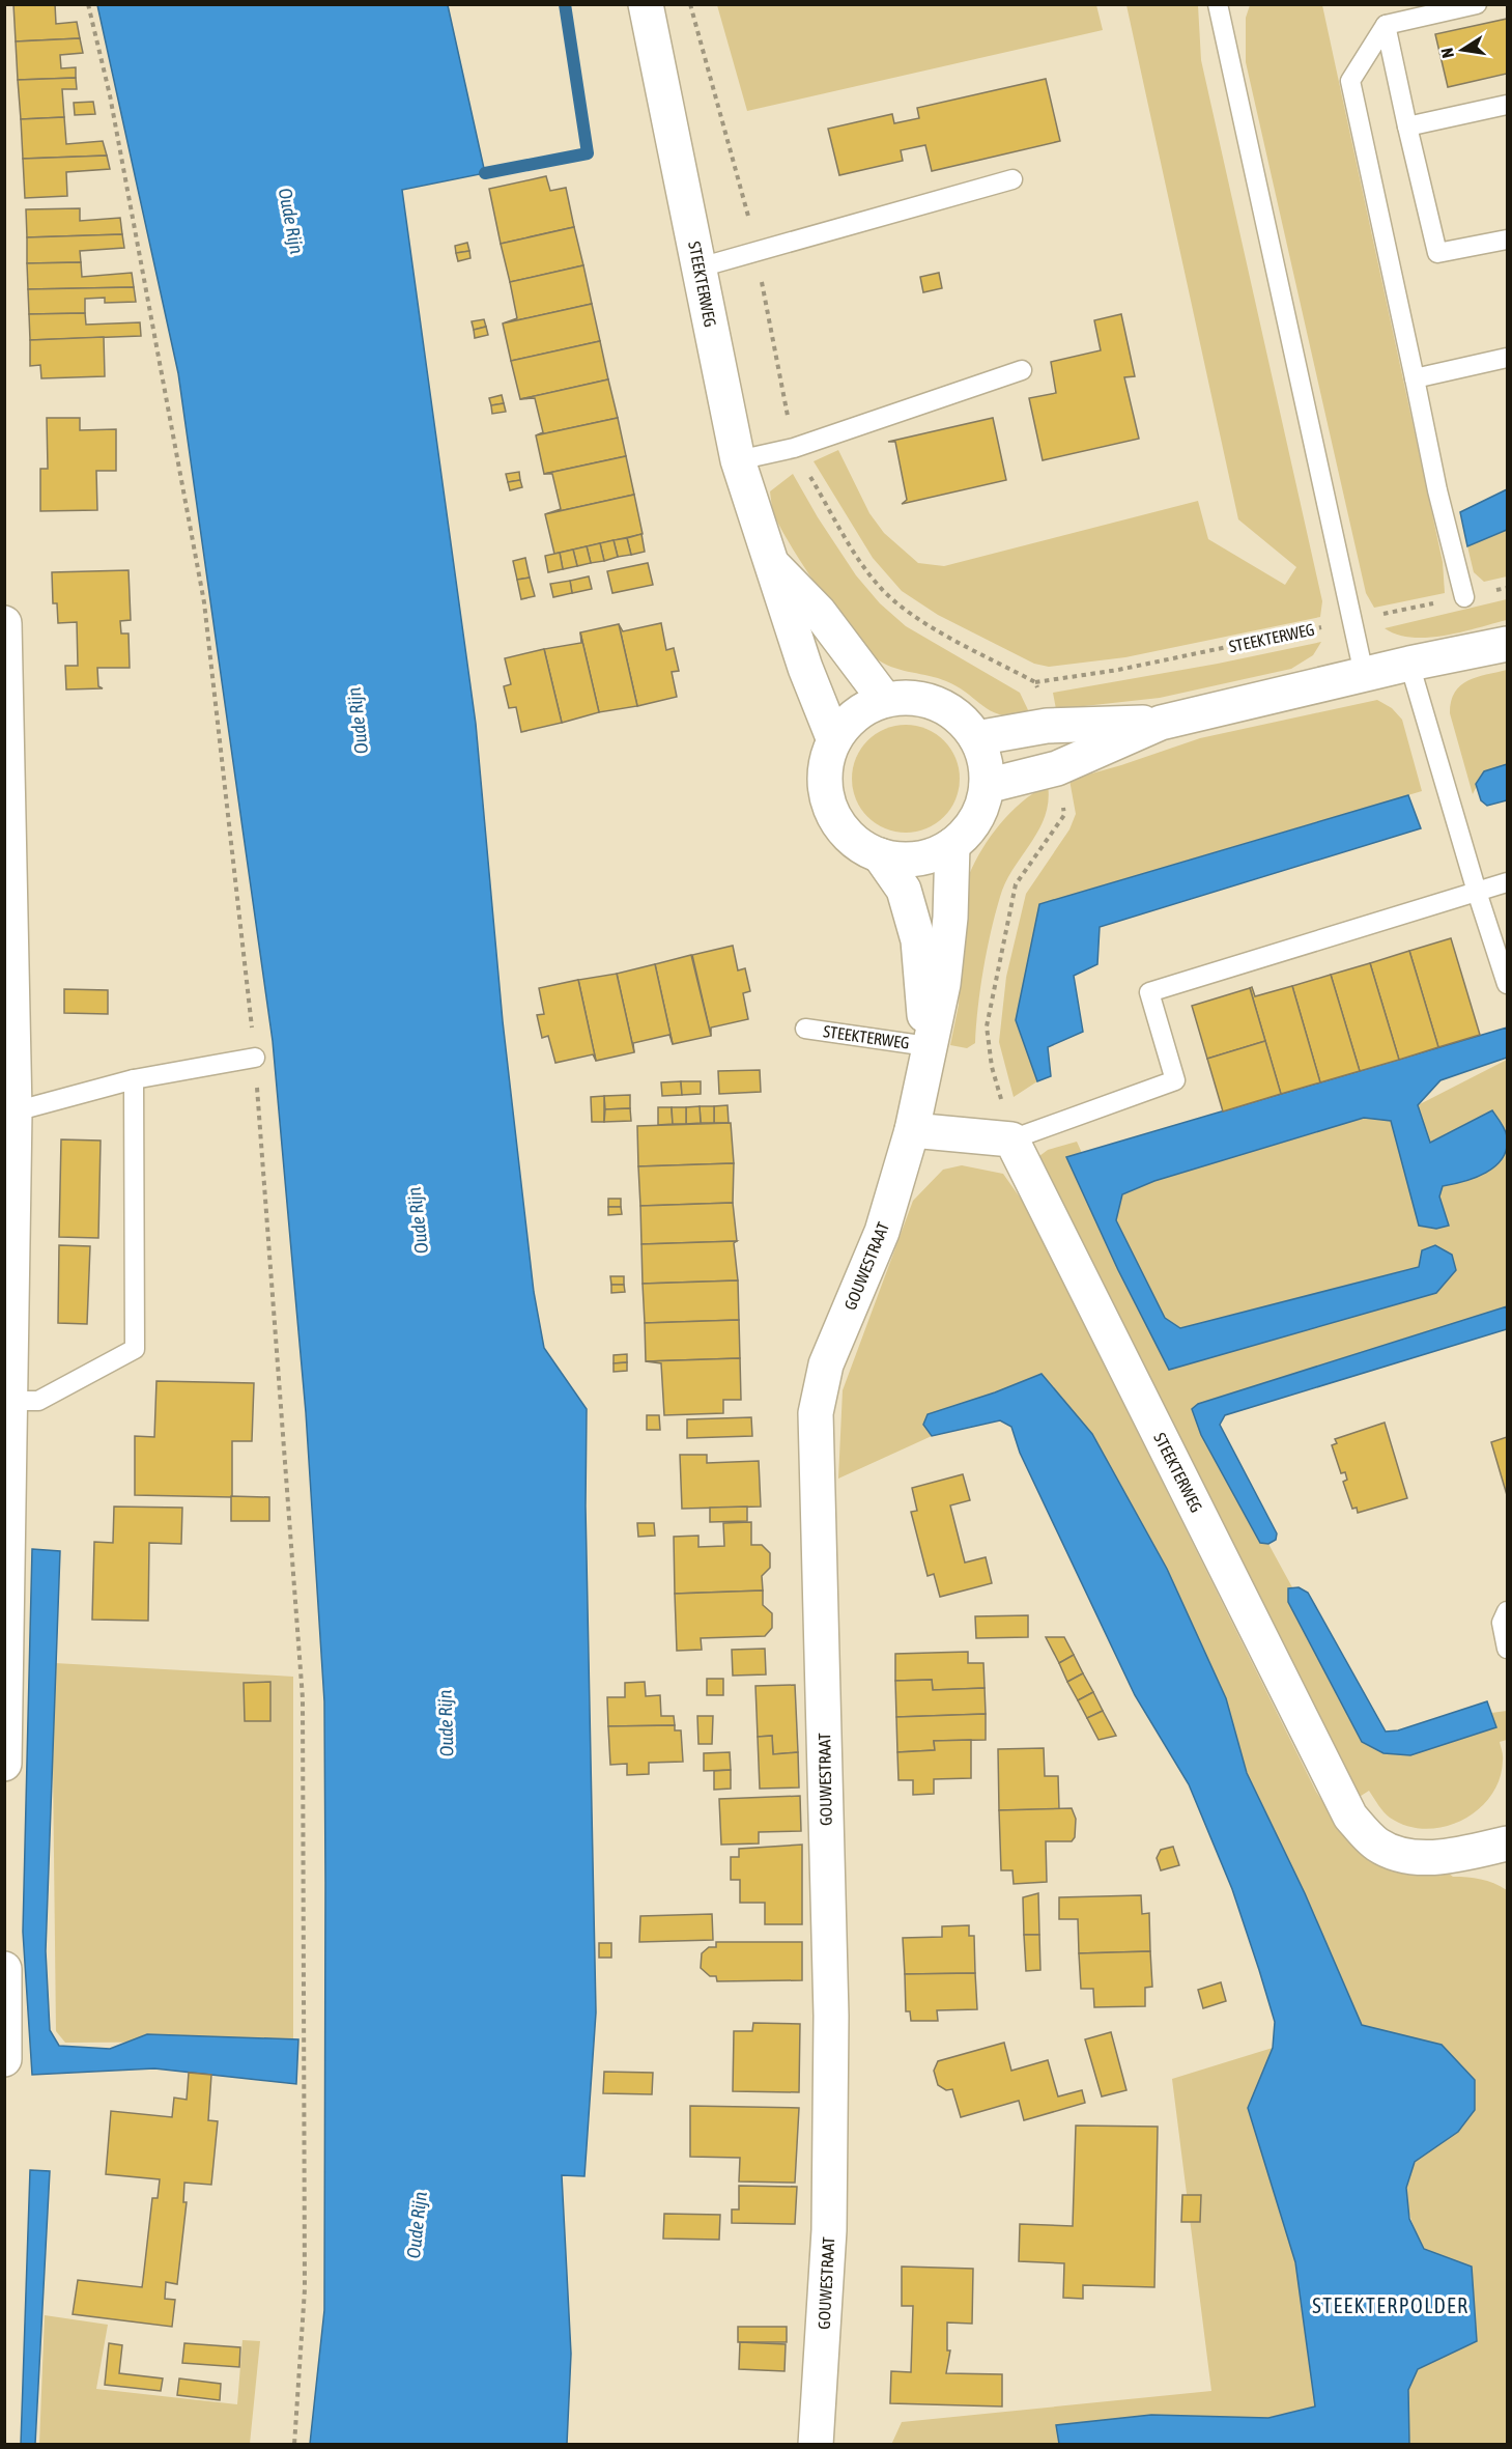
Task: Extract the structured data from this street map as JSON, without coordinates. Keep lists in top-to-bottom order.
{
  "streets": {
    "street": ["STEEKTERWEG", "GOUWESTRAAT"]
  },
  "crossings": [
    ["STEEKTERWEG", "GOUWESTRAAT"]
  ],
  "districts": ["STEEKTERPOLDER"],
  "water": ["Oude Rijn"],
  "north": "left"
}
